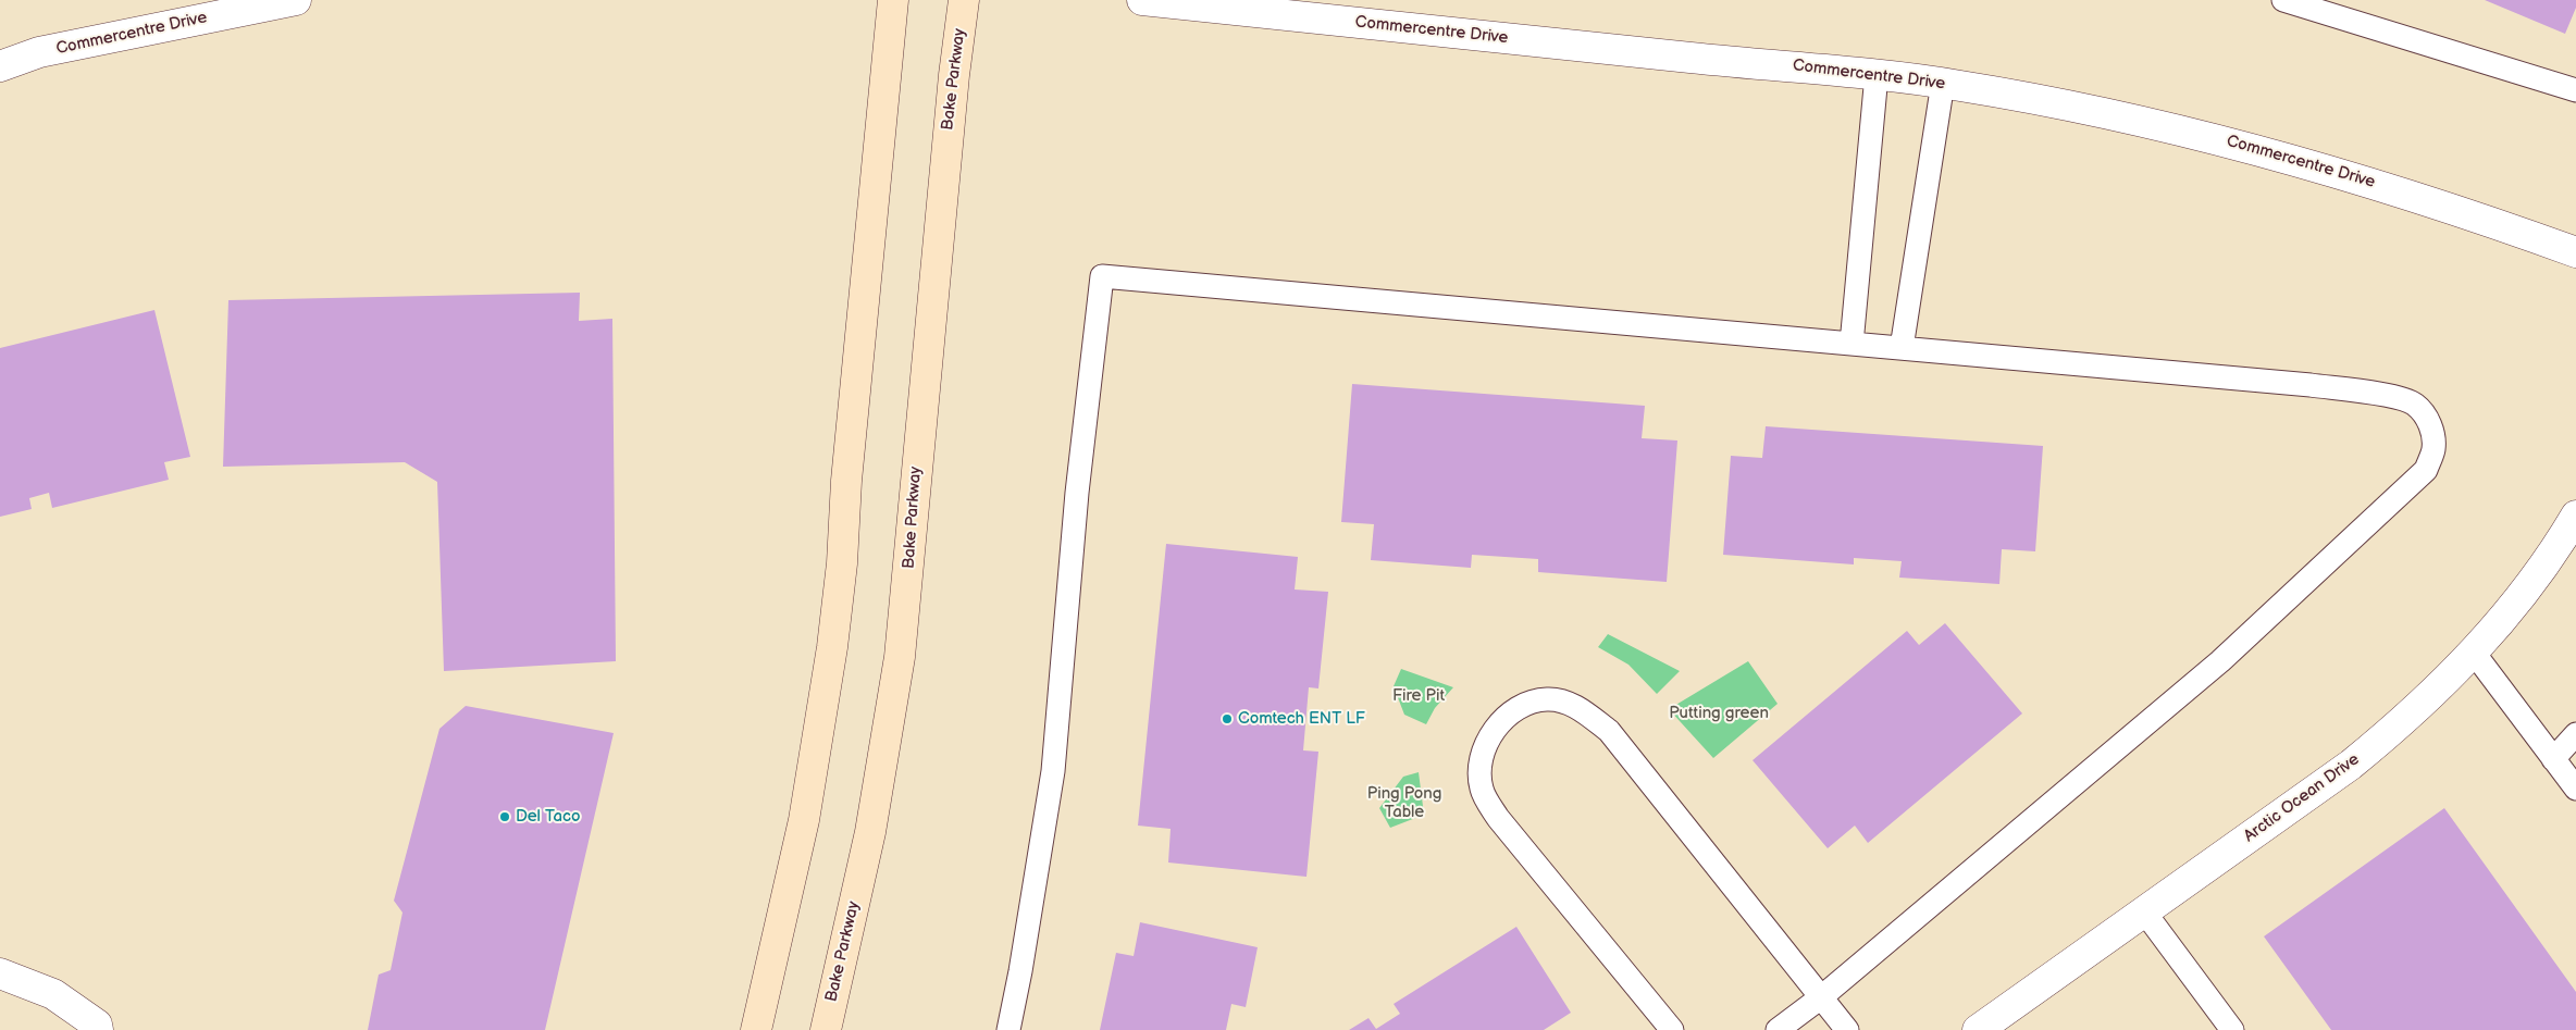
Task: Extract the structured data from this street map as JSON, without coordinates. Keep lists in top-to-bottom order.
{
  "streets": {
    "main road": ["Bake Parkway"],
    "street": ["Commercentre Drive", "Arctic Ocean Drive"]
  },
  "parks": ["Fire Pit", "Putting green", "Ping Pong Table"],
  "places": ["Comtech ENT LF", "Del Taco"]
}
